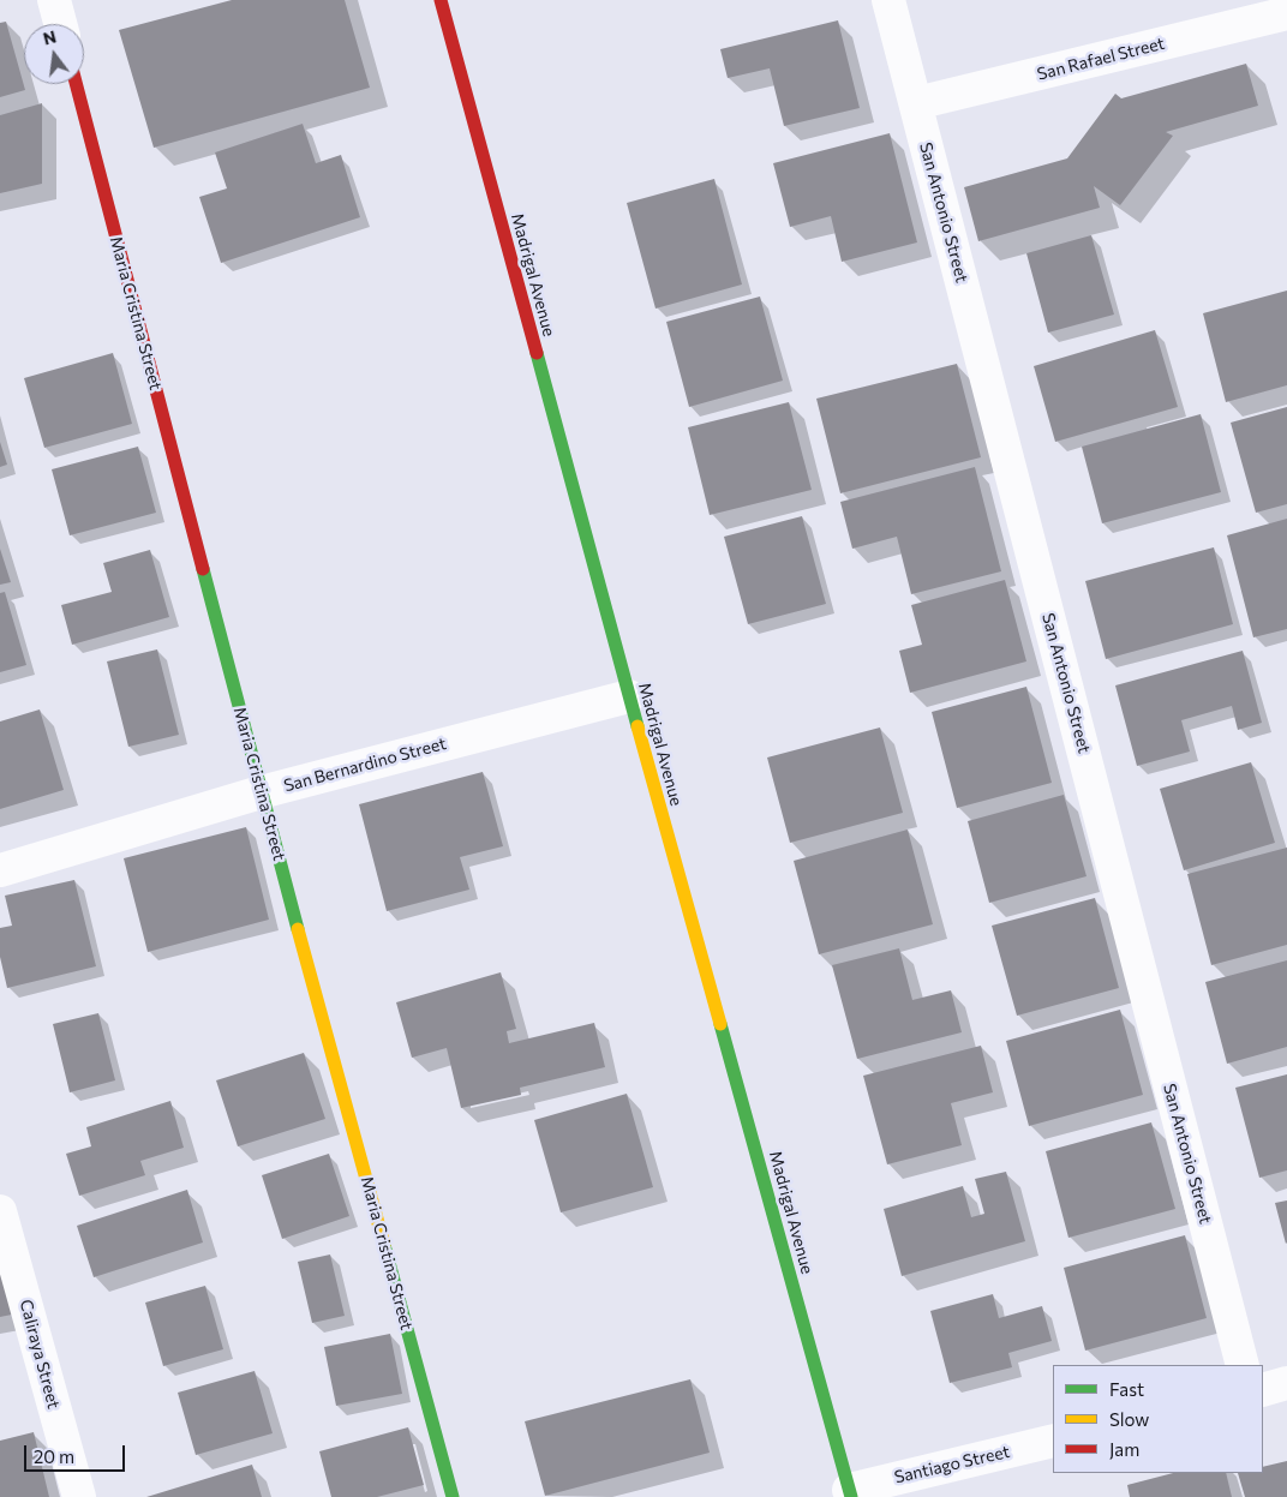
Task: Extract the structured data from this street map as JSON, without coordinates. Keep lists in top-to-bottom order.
{
  "streets": {
    "street": [
      "San Rafael Street",
      "San Antonio Street",
      "Madrigal Avenue",
      "Maria Cristina Street",
      "San Bernardino Street",
      "Caliraya Street",
      "Santiago Street"
    ]
  },
  "crossings": [
    ["San Rafael Street", "San Antonio Street"],
    ["Madrigal Avenue", "San Bernardino Street"],
    ["Madrigal Avenue", "Santiago Street"],
    ["Maria Cristina Street", "San Bernardino Street"]
  ],
  "legend": ["Fast", "Slow", "Jam"],
  "scale_bar": "20 m",
  "north": "top"
}
